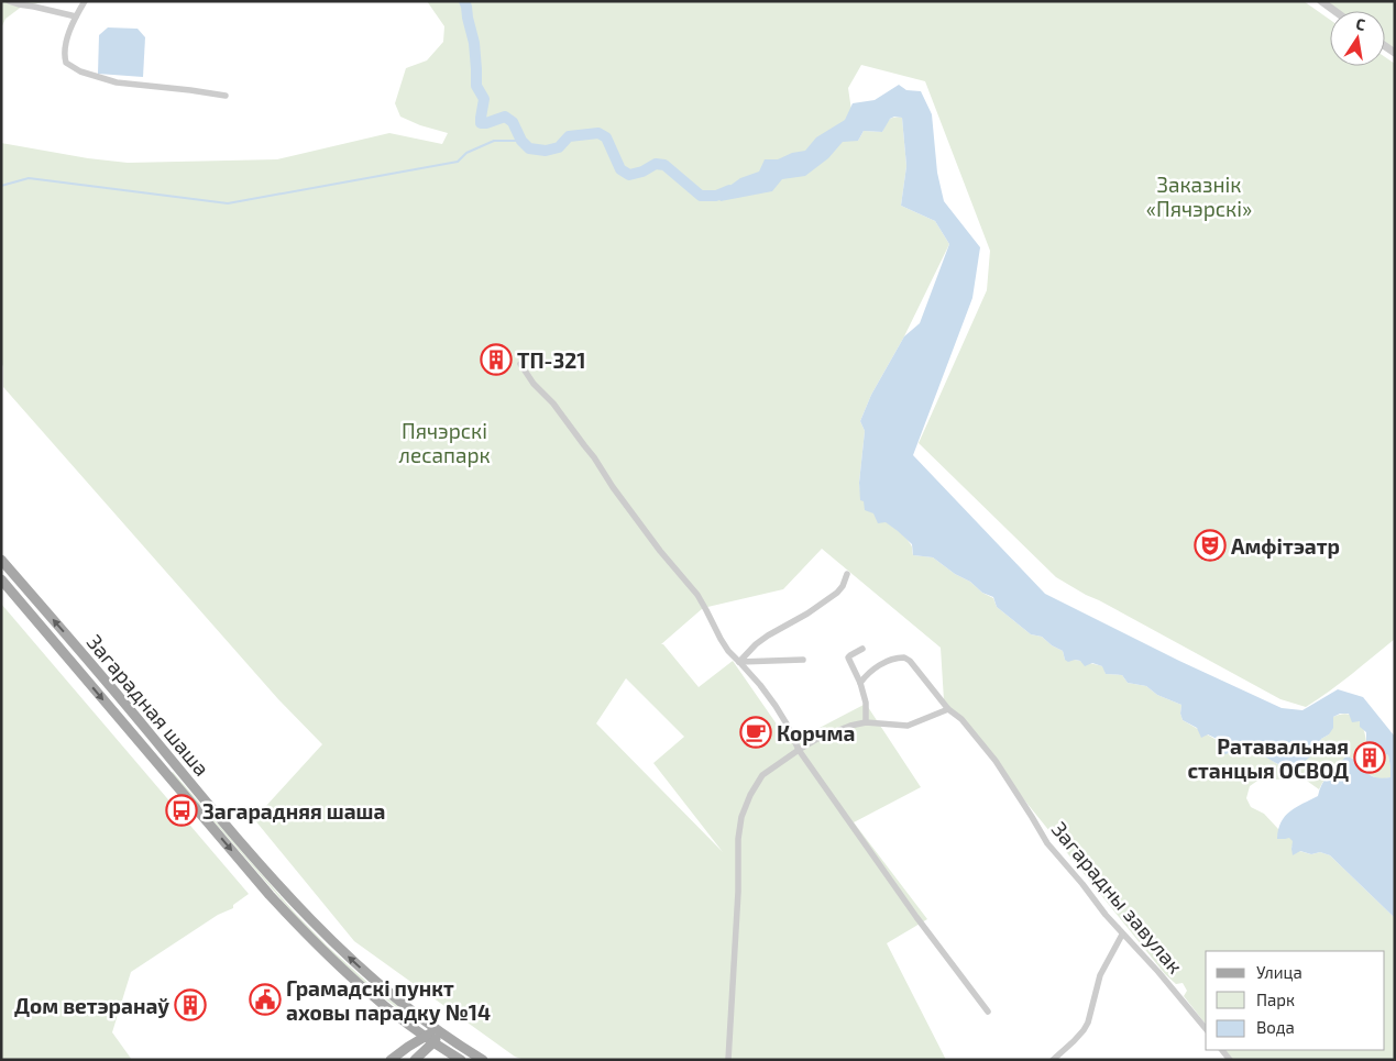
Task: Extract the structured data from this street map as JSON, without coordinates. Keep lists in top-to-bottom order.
{
  "streets": {
    "main road": ["Загарадная шаша"],
    "street": ["Загарадны завулак"]
  },
  "parks": ["Заказнік «Пячэрскі»", "Пячэрскі лесапарк"],
  "places": {
    "building": ["ТП-321", "Ратавальная станцыя ОСВОД", "Дом ветэранаў"],
    "theatre": ["Амфітэатр"],
    "cafe": ["Корчма"],
    "bus stop": ["Загарадняя шаша"],
    "public building": ["Грамадскі пункт аховы парадку №14"]
  },
  "legend": ["Улица", "Парк", "Вода"],
  "north": "top"
}
